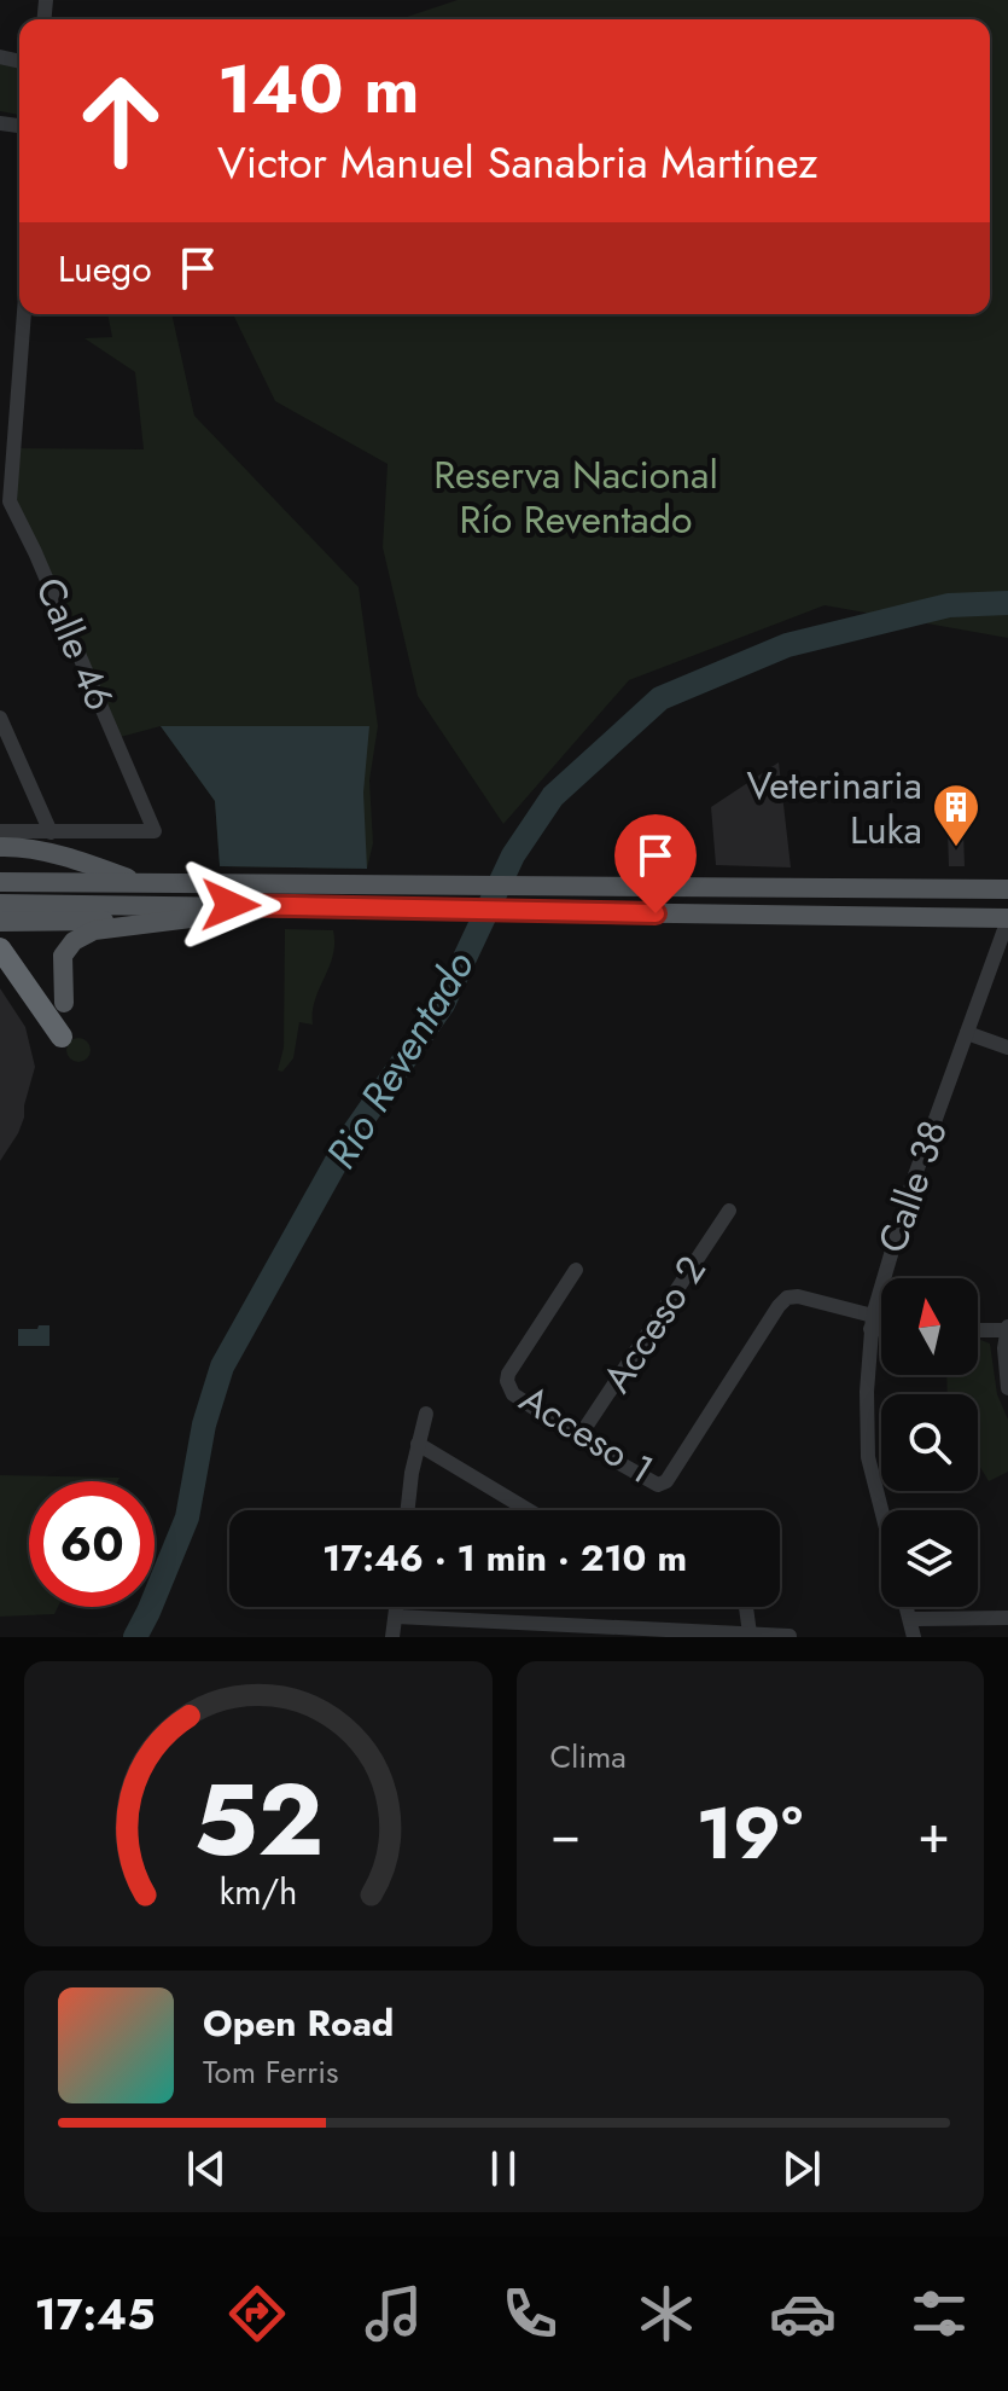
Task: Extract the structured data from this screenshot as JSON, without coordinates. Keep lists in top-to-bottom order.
{
  "streets": {
    "street": [
      "Calle 46",
      "Calle 38",
      "Acceso 2",
      "Acceso 1"
    ]
  },
  "crossings": [
    ["Calle 38", "Acceso 1"],
    ["Acceso 2", "Acceso 1"]
  ],
  "water": ["Rio Reventado"],
  "parks": ["Reserva Nacional Río Reventado"],
  "places": {
    "building": ["Veterinaria Luka"]
  },
  "north": "top",
  "page": {
    "turn": ["140 m", "Victor Manuel Sanabria Martínez"],
    "then": "Luego",
    "limit": "60",
    "trip": "17:46 · 1 min · 210 m",
    "tile": "Clima",
    "heat": ["−", "19°", "+"],
    "song": ["Open Road", "Tom Ferris"],
    "tabs": "17:45",
    "gauge": ["52", "km/h"]
  }
}
